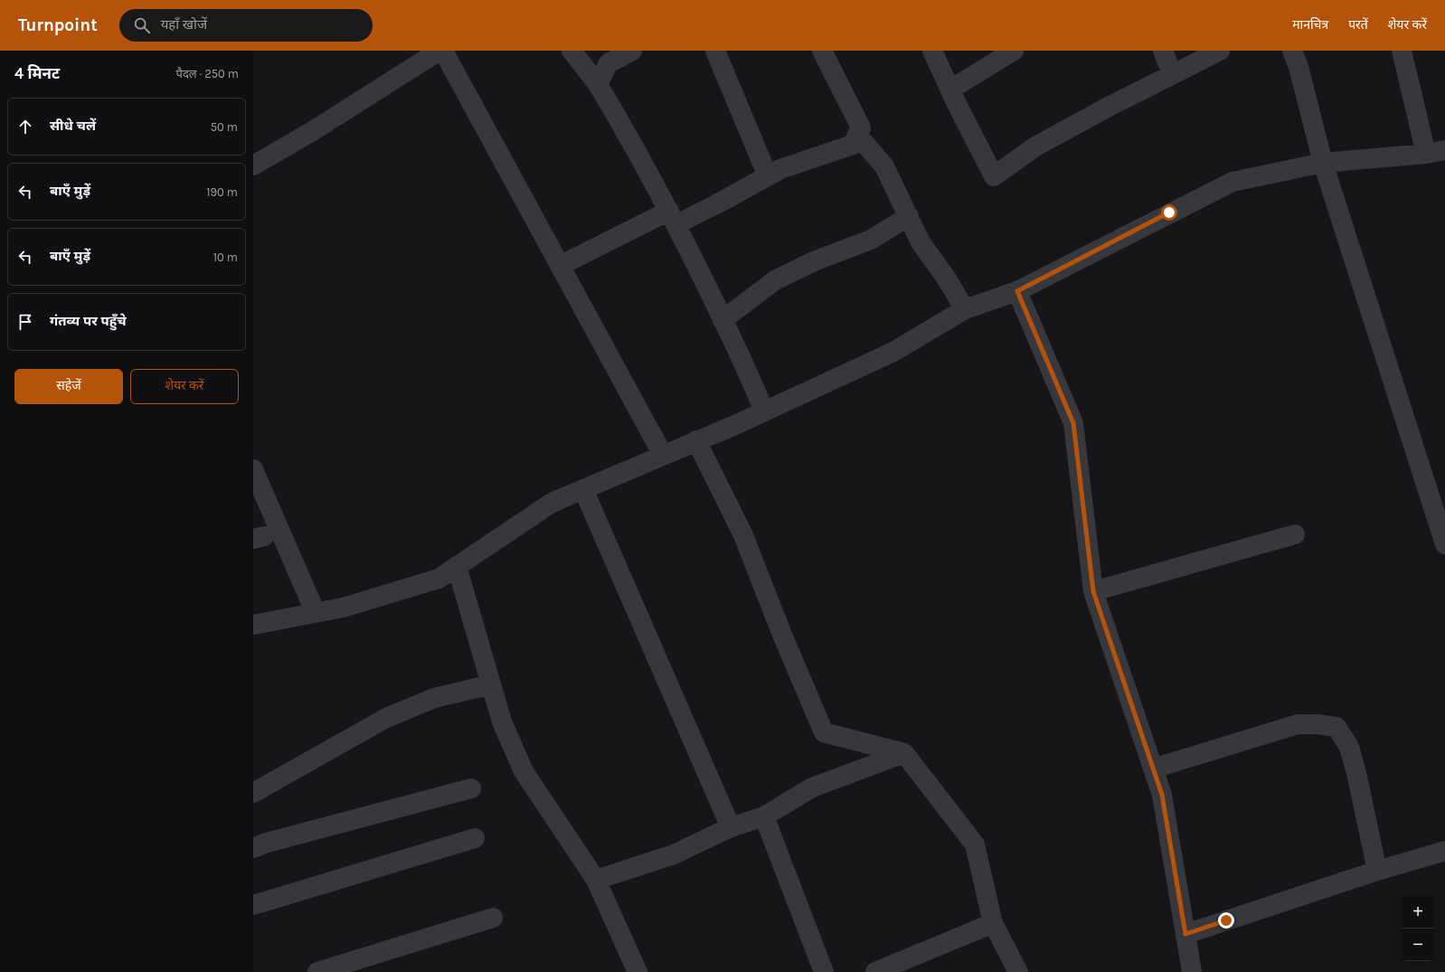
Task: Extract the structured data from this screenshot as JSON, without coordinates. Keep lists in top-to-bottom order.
{
  "page": {
    "header": "Turnpoint",
    "search": "यहाँ खोजें",
    "nav": ["मानचित्र", "परतें", "शेयर करें"],
    "heading": ["4 मिनट", "पैदल · 250 m"],
    "list": [
      ["सीधे चलें", "50 m"],
      ["बाएँ मुड़ें", "190 m"],
      ["बाएँ मुड़ें", "10 m"],
      "गंतव्य पर पहुँचे"
    ],
    "buttons": ["सहेजें", "शेयर करें"],
    "map_buttons": ["+", "−"]
  }
}
